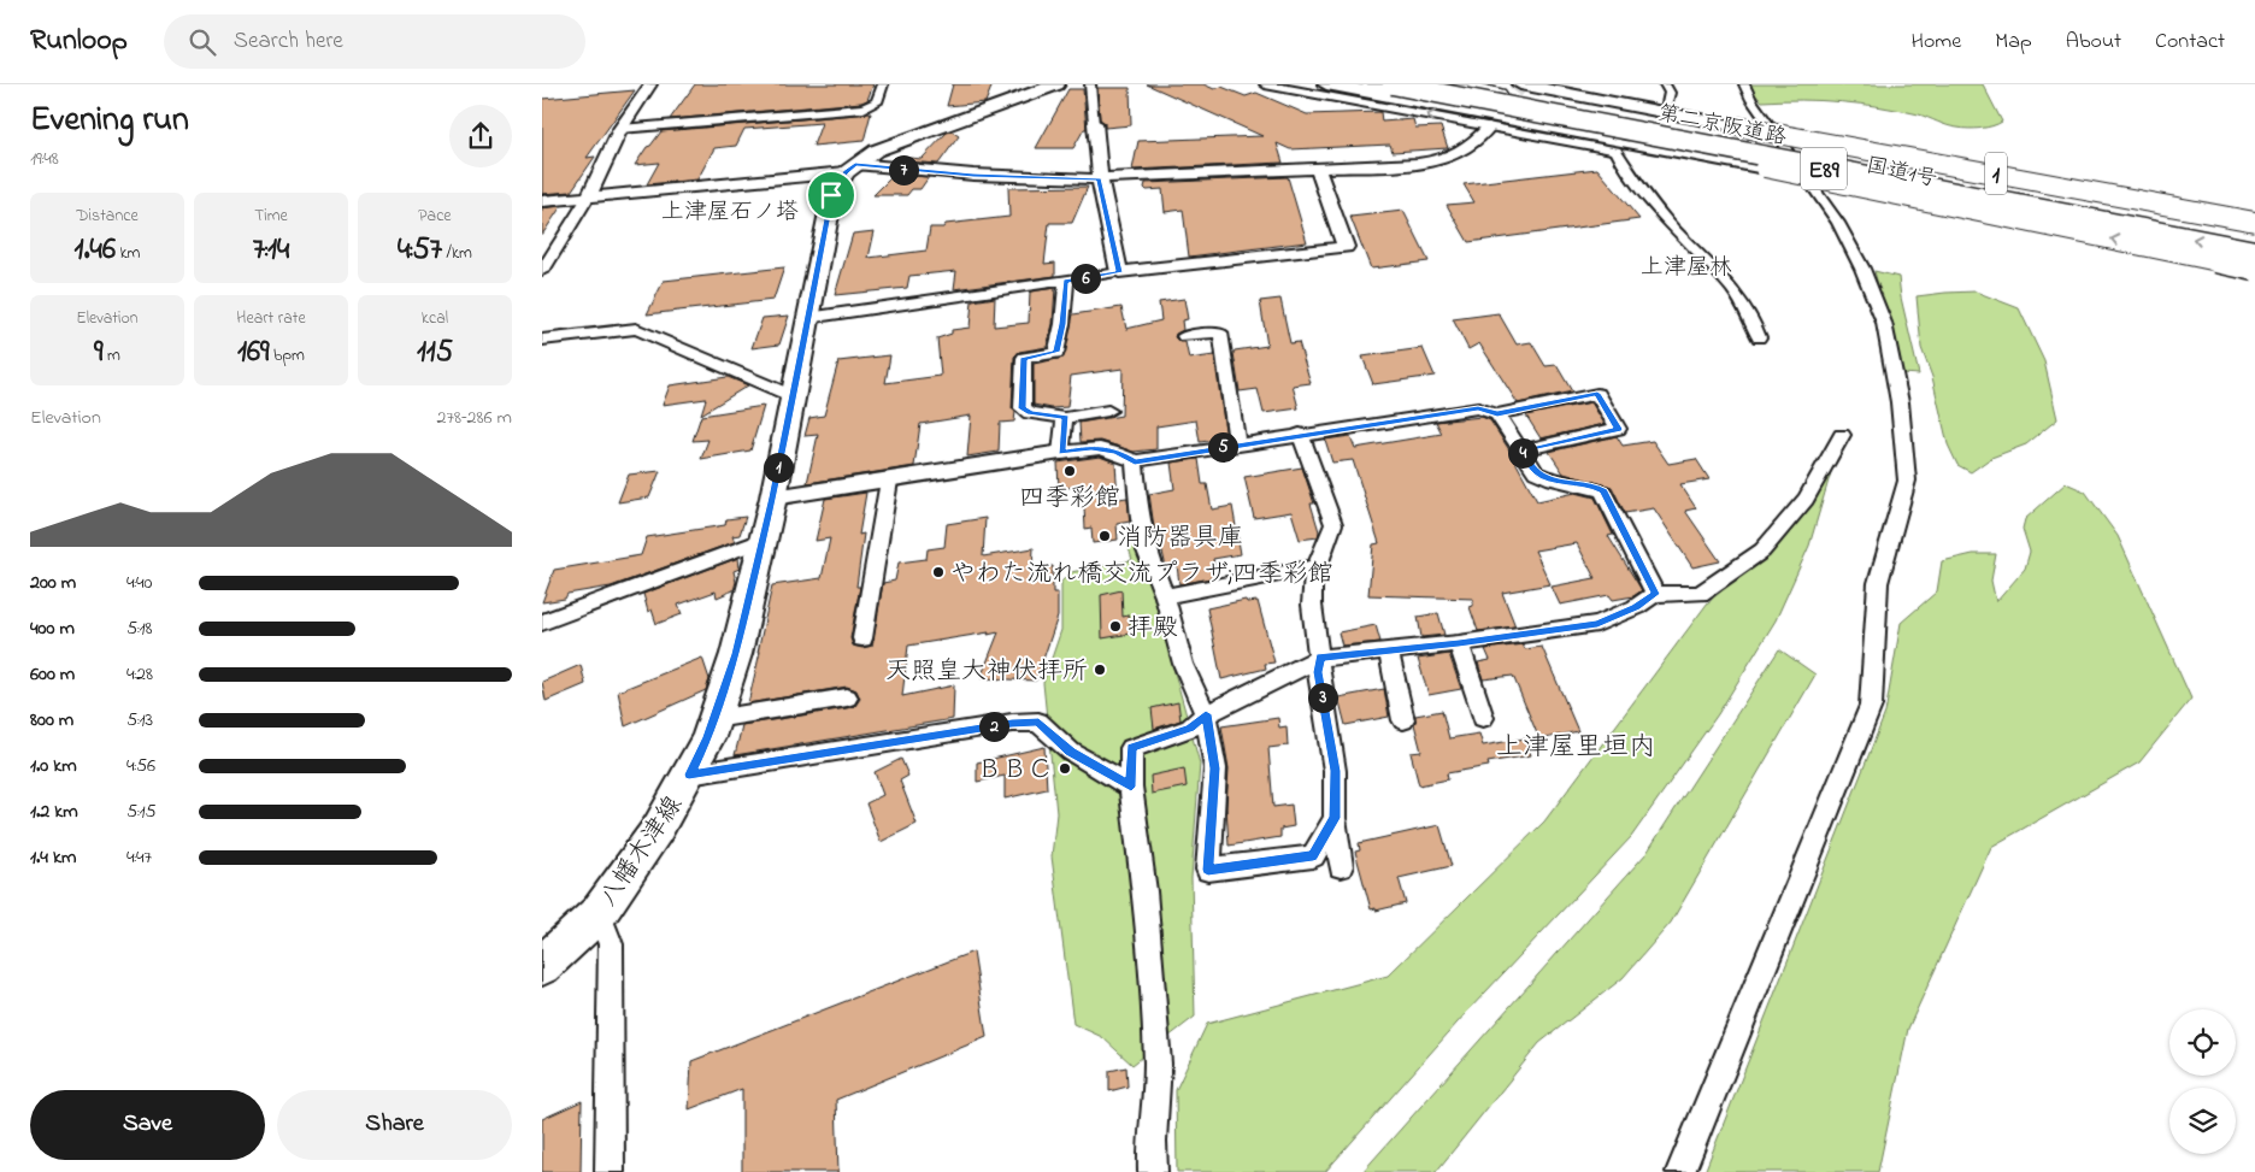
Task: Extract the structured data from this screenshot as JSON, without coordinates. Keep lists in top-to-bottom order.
{
  "streets": {
    "highway": [
      "第二京阪道路",
      "E89",
      "国道1号",
      "1"
    ],
    "main road": ["八幡木津線"]
  },
  "districts": ["上津屋石ノ塔", "上津屋林", "上津屋里垣内"],
  "places": [
    "四季彩館",
    "消防器具庫",
    "やわた流れ橋交流プラザ;四季彩館",
    "拝殿",
    "天照皇大神伏拝所",
    "ＢＢＣ"
  ],
  "page": {
    "header": "Runloop",
    "search": "Search here",
    "nav": [
      "Home",
      "Map",
      "About",
      "Contact"
    ],
    "heading": ["Evening run", "19:48"],
    "pins": [
      "7",
      "6",
      "5",
      "4",
      "1",
      "3",
      "2"
    ],
    "stats": [
      ["Distance", "1.46 km"],
      ["Time", "7:14"],
      ["Pace", "4:57 /km"],
      ["Elevation", "9 m"],
      ["Heart rate", "169 bpm"],
      ["kcal", "115"]
    ],
    "chart": ["Elevation", "278–286 m"],
    "list": [
      {
        "name": "200 m",
        "note": "4:40"
      },
      {
        "name": "400 m",
        "note": "5:18"
      },
      {
        "name": "600 m",
        "note": "4:28"
      },
      {
        "name": "800 m",
        "note": "5:13"
      },
      {
        "name": "1.0 km",
        "note": "4:56"
      },
      {
        "name": "1.2 km",
        "note": "5:15"
      },
      {
        "name": "1.4 km",
        "note": "4:47"
      }
    ],
    "buttons": ["Save", "Share"]
  }
}
